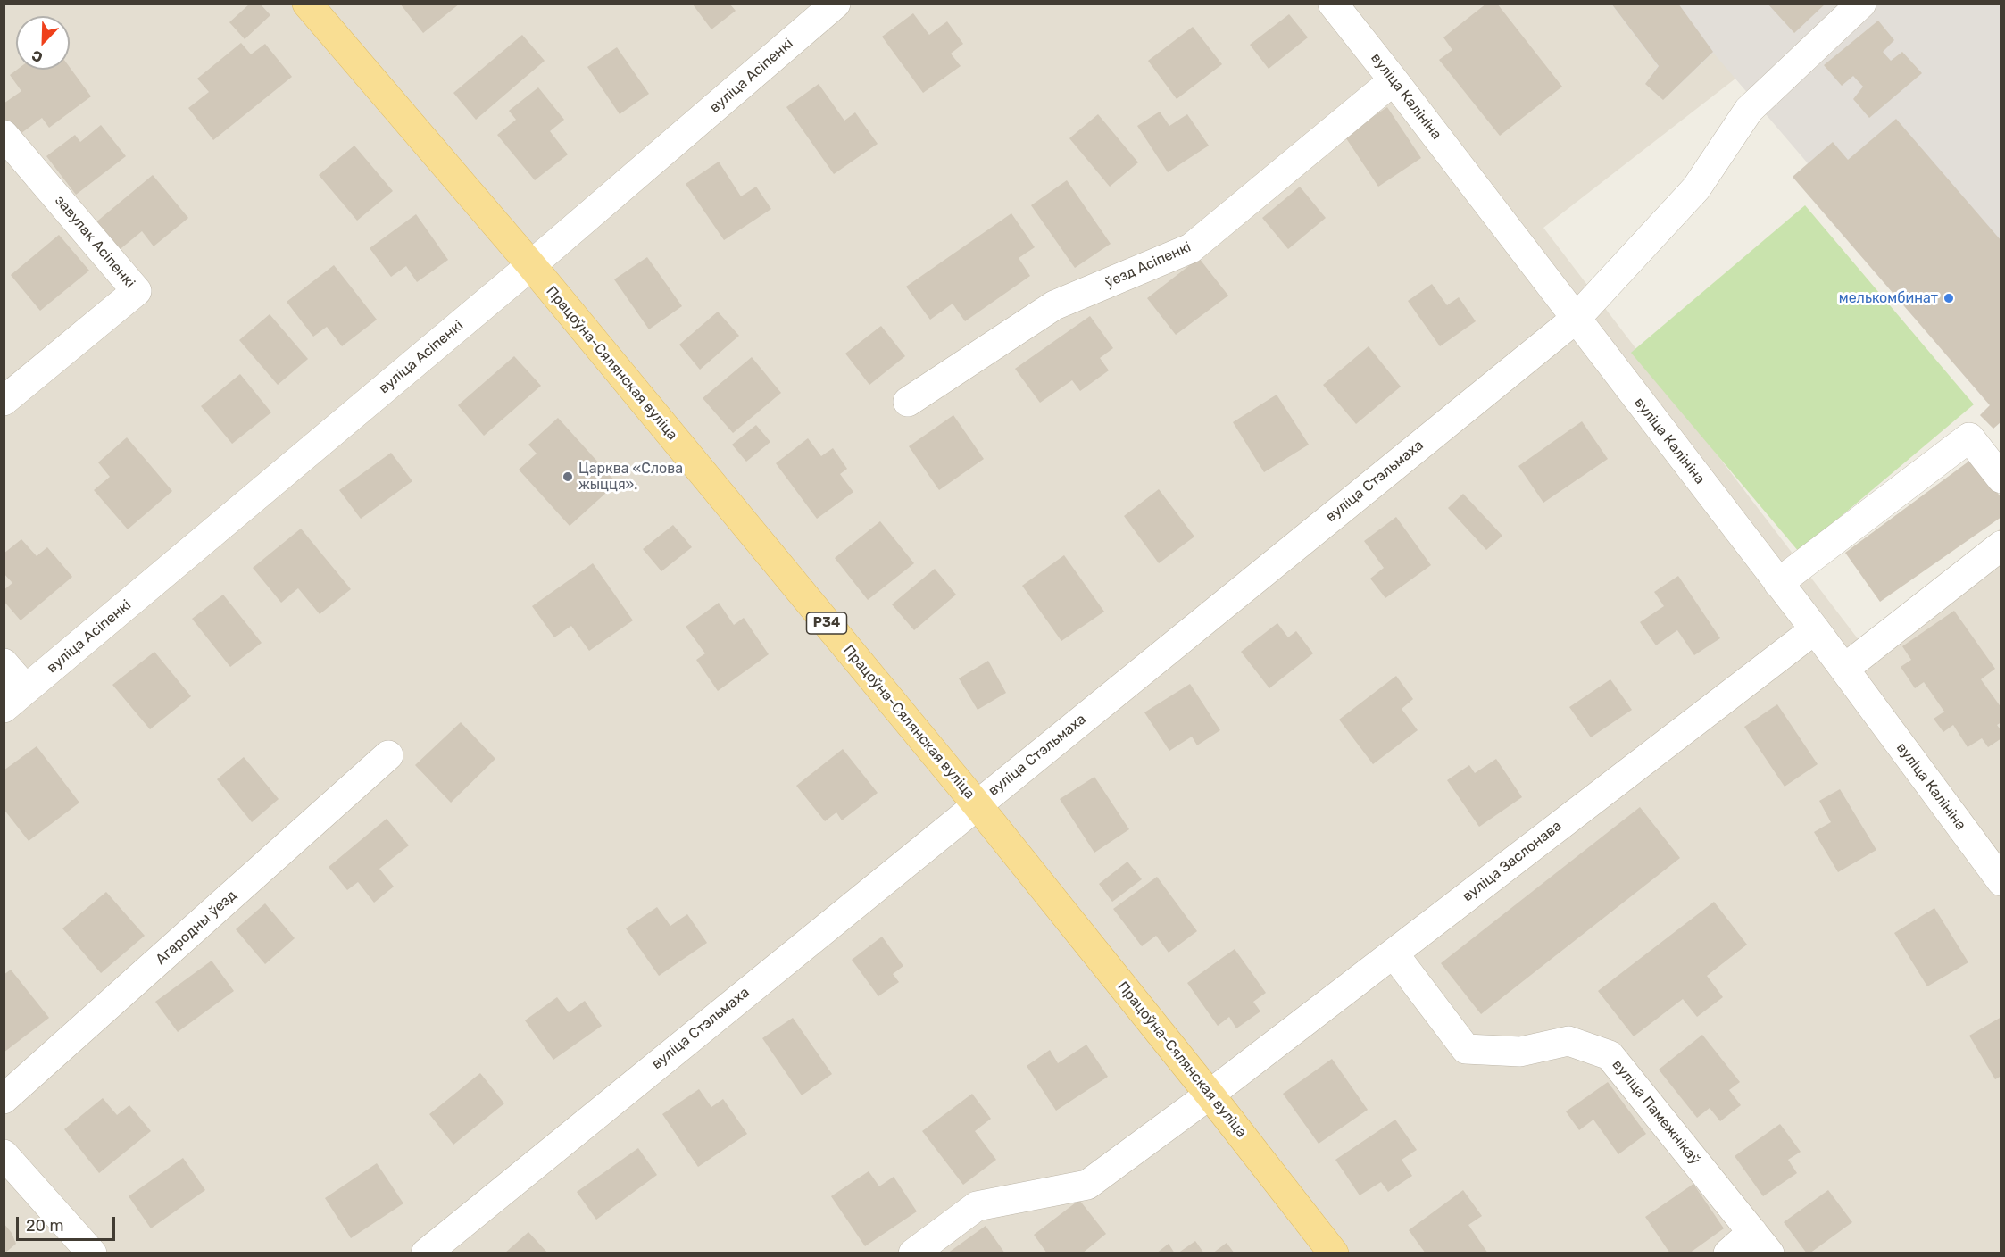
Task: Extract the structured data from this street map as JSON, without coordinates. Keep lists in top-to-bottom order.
{
  "streets": {
    "main road": ["Працоўна-Сялянская вуліца", "Р34"],
    "street": [
      "вуліца Асіпенкі",
      "вуліца Калініна",
      "завулак Асіпенкі",
      "ўезд Асіпенкі",
      "вуліца Стэльмаха",
      "вуліца Заслонава",
      "Агародны ўезд",
      "вуліца Памежнікаў"
    ]
  },
  "crossings": [
    ["вуліца Асіпенкі", "Працоўна-Сялянская вуліца"],
    ["вуліца Калініна", "ўезд Асіпенкі"],
    ["вуліца Калініна", "вуліца Стэльмаха"],
    ["вуліца Калініна", "вуліца Заслонава"],
    ["Працоўна-Сялянская вуліца", "вуліца Стэльмаха"],
    ["Працоўна-Сялянская вуліца", "вуліца Заслонава"],
    ["вуліца Заслонава", "вуліца Памежнікаў"]
  ],
  "places": ["мелькомбинат", "Царква «Слова жыцця»."],
  "scale_bar": "20 m",
  "north": "bottom left"
}
